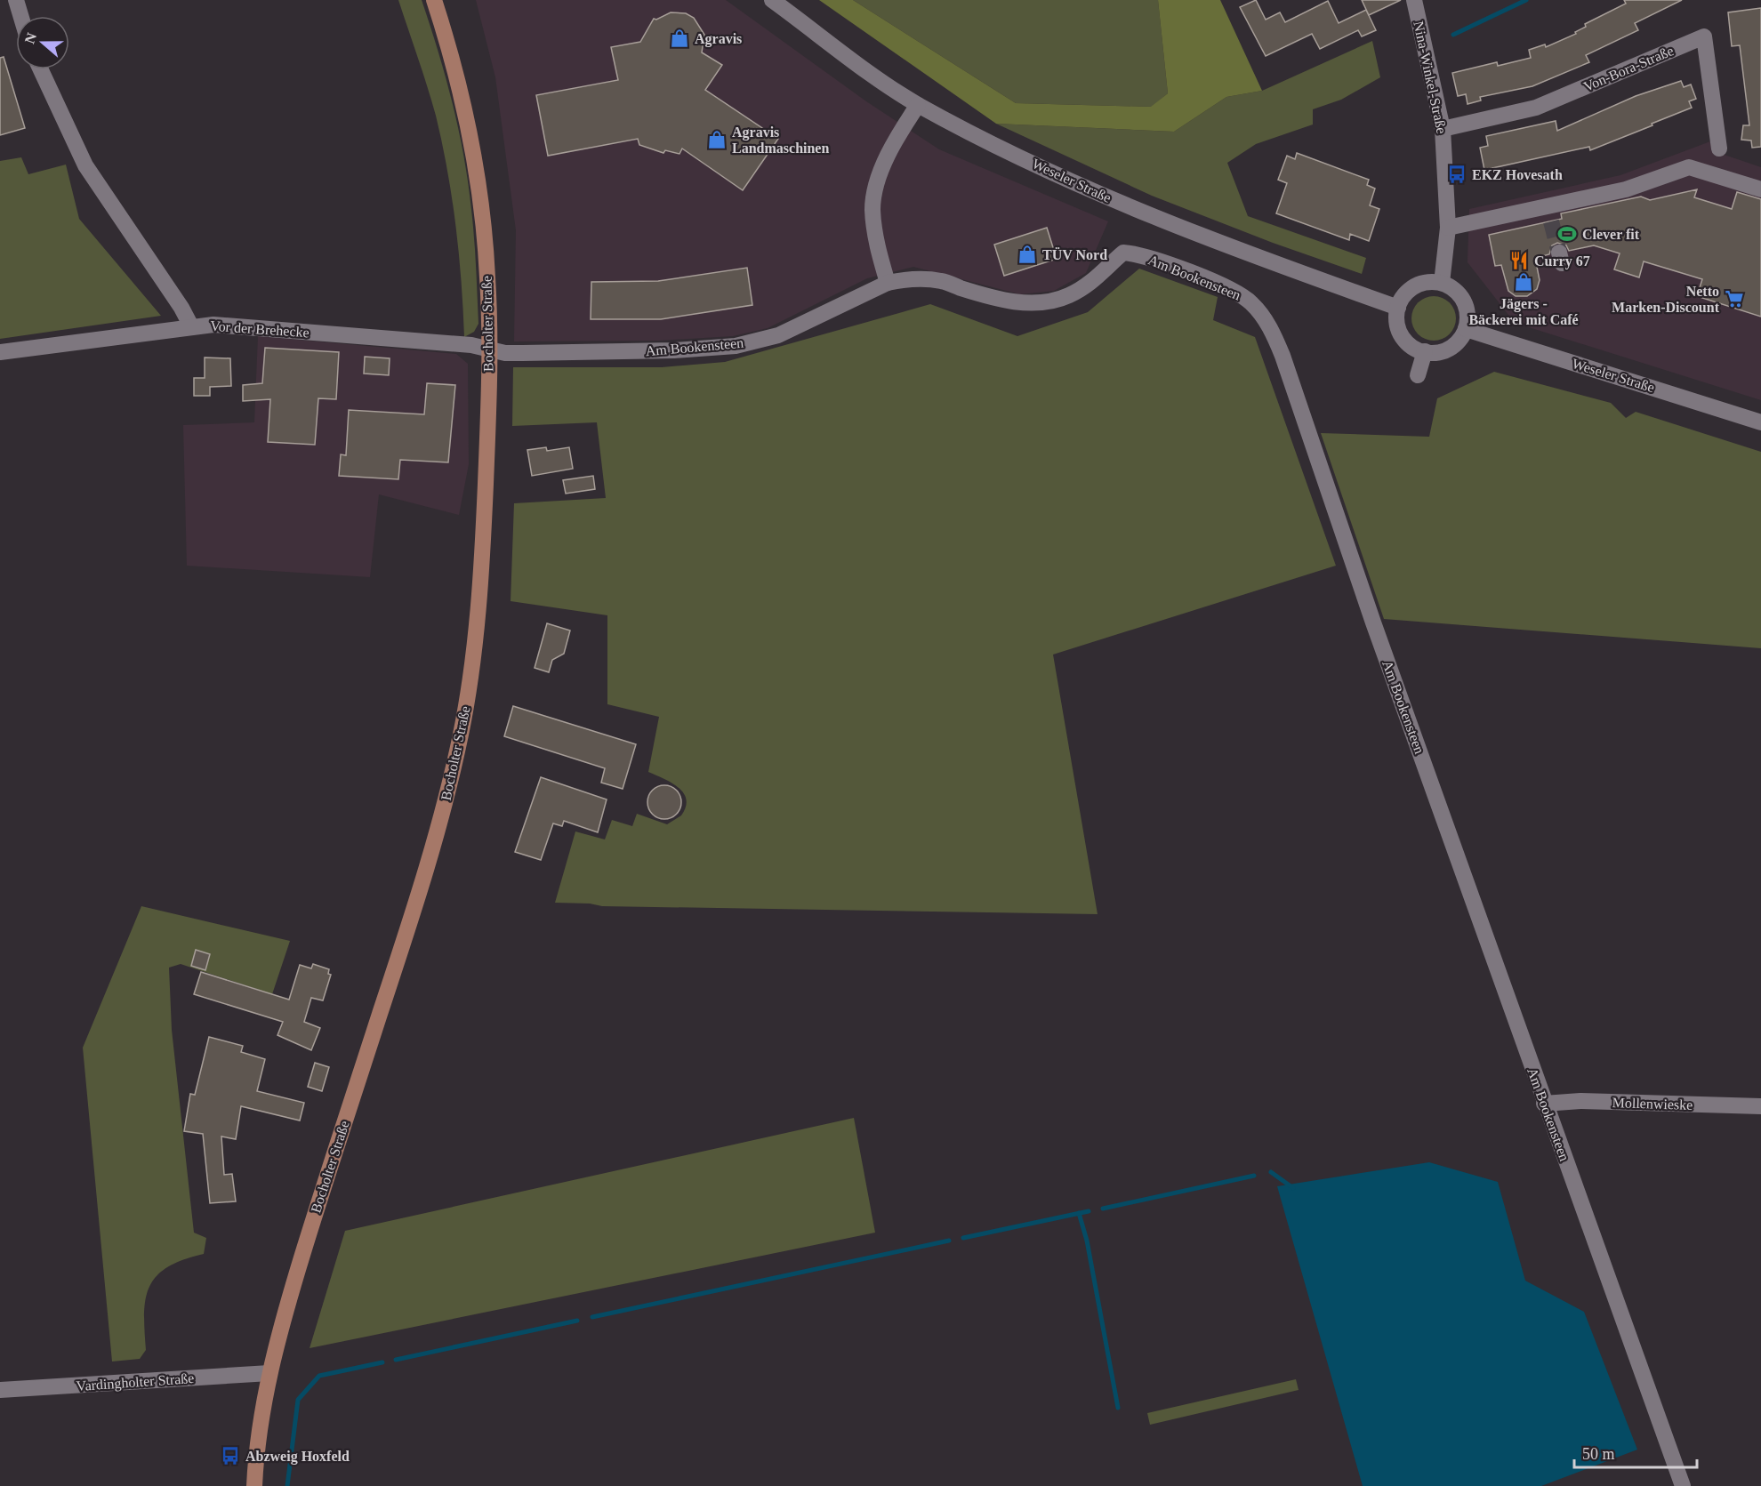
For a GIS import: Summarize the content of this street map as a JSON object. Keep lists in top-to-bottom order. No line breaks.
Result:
{"streets":{"main road":["Bocholter Straße"],"street":["Von-Bora-Straße","Nina-Winkel-Straße","Weseler Straße","Am Bookensteen","Vor der Brehecke","Mollenwieske","Vardingholter Straße"]},"crossings":[["Von-Bora-Straße","Nina-Winkel-Straße"],["Nina-Winkel-Straße","Weseler Straße"],["Am Bookensteen","Bocholter Straße"],["Am Bookensteen","Vor der Brehecke"],["Am Bookensteen","Mollenwieske"],["Bocholter Straße","Vor der Brehecke"],["Bocholter Straße","Vardingholter Straße"]],"places":{"shop":["Agravis","Agravis Landmaschinen","TÜV Nord","Jägers - Bäckerei mit Café"],"bus stop":["EKZ Hovesath","Abzweig Hoxfeld"],"sports":["Clever fit"],"restaurant":["Curry 67"],"supermarket":["Netto Marken-Discount"]},"scale_bar":"50 m","north":"left"}
